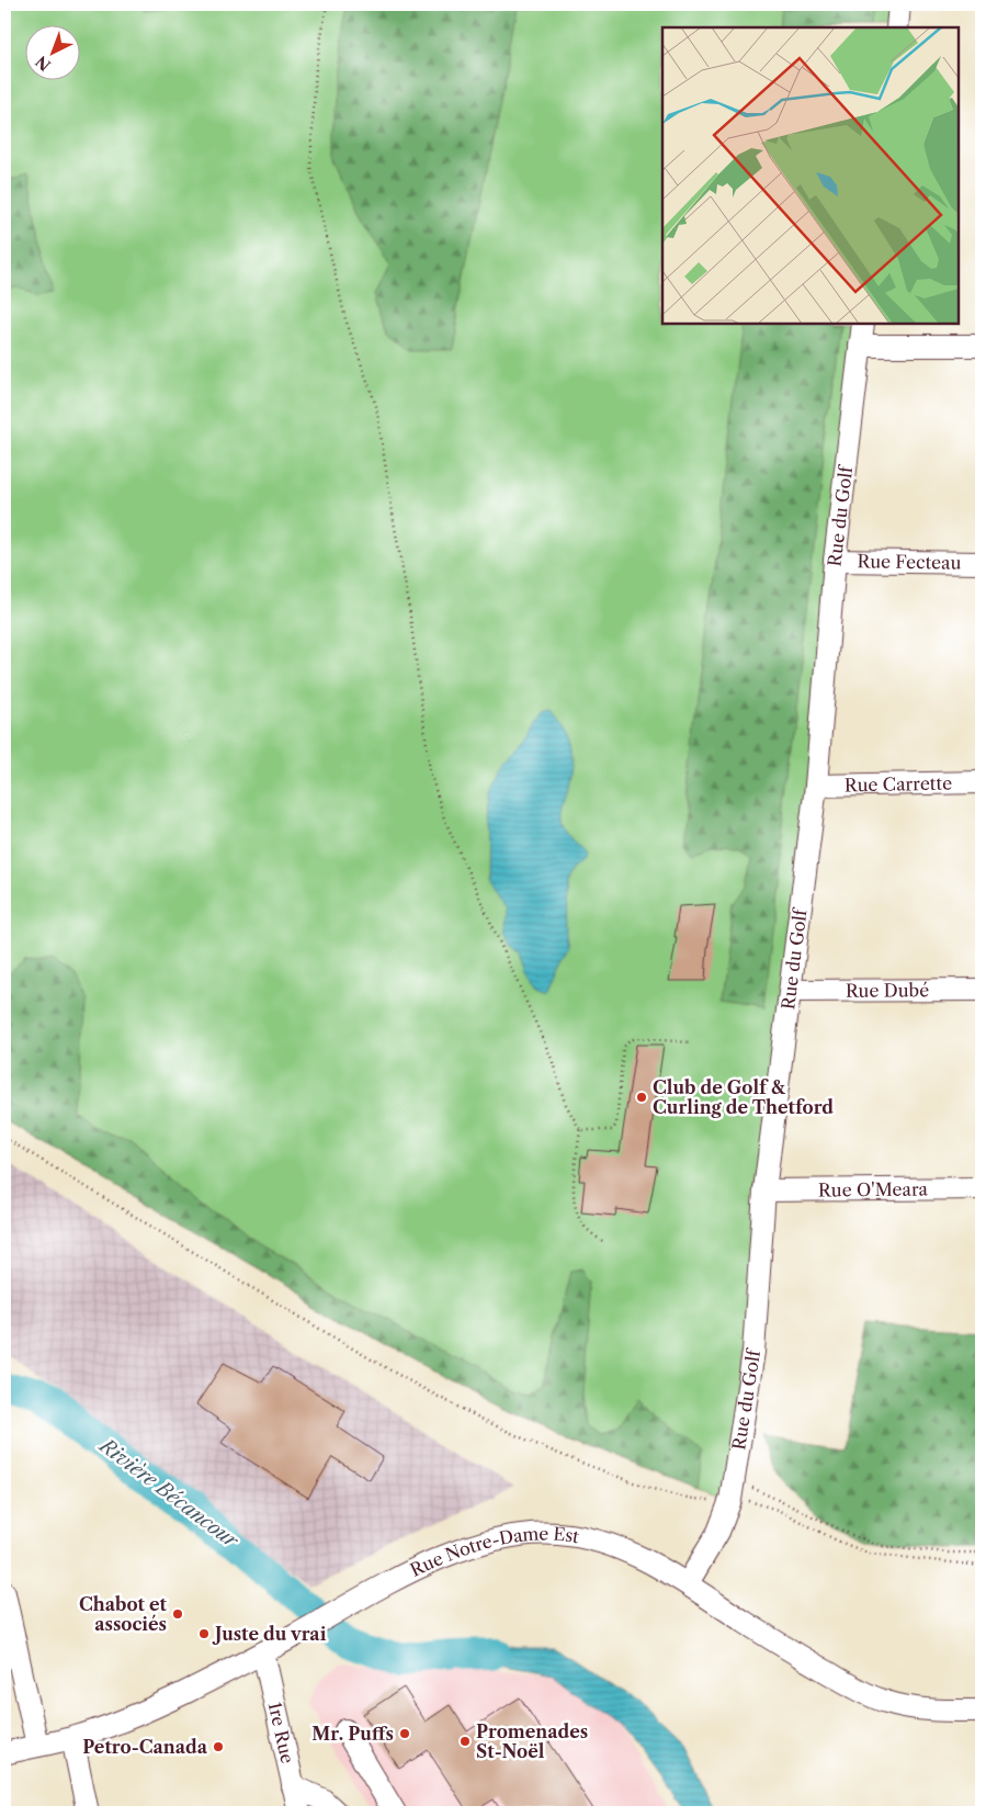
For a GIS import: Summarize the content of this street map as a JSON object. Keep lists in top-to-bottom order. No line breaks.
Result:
{"streets":{"street":["Rue du Golf","Rue Fecteau","Rue Carrette","Rue Dubé","Rue O'Meara","Rue Notre-Dame Est","1re Rue"]},"crossings":[["Rue du Golf","Rue Fecteau"],["Rue du Golf","Rue Carrette"],["Rue du Golf","Rue Dubé"],["Rue du Golf","Rue O'Meara"],["Rue du Golf","Rue Notre-Dame Est"],["Rue Notre-Dame Est","1re Rue"]],"water":["Rivière Bécancour"],"places":["Club de Golf & Curling de Thetford","Chabot et associés","Juste du vrai","Mr. Puffs","Promenades St-Noël","Petro-Canada"],"north":"bottom left"}
